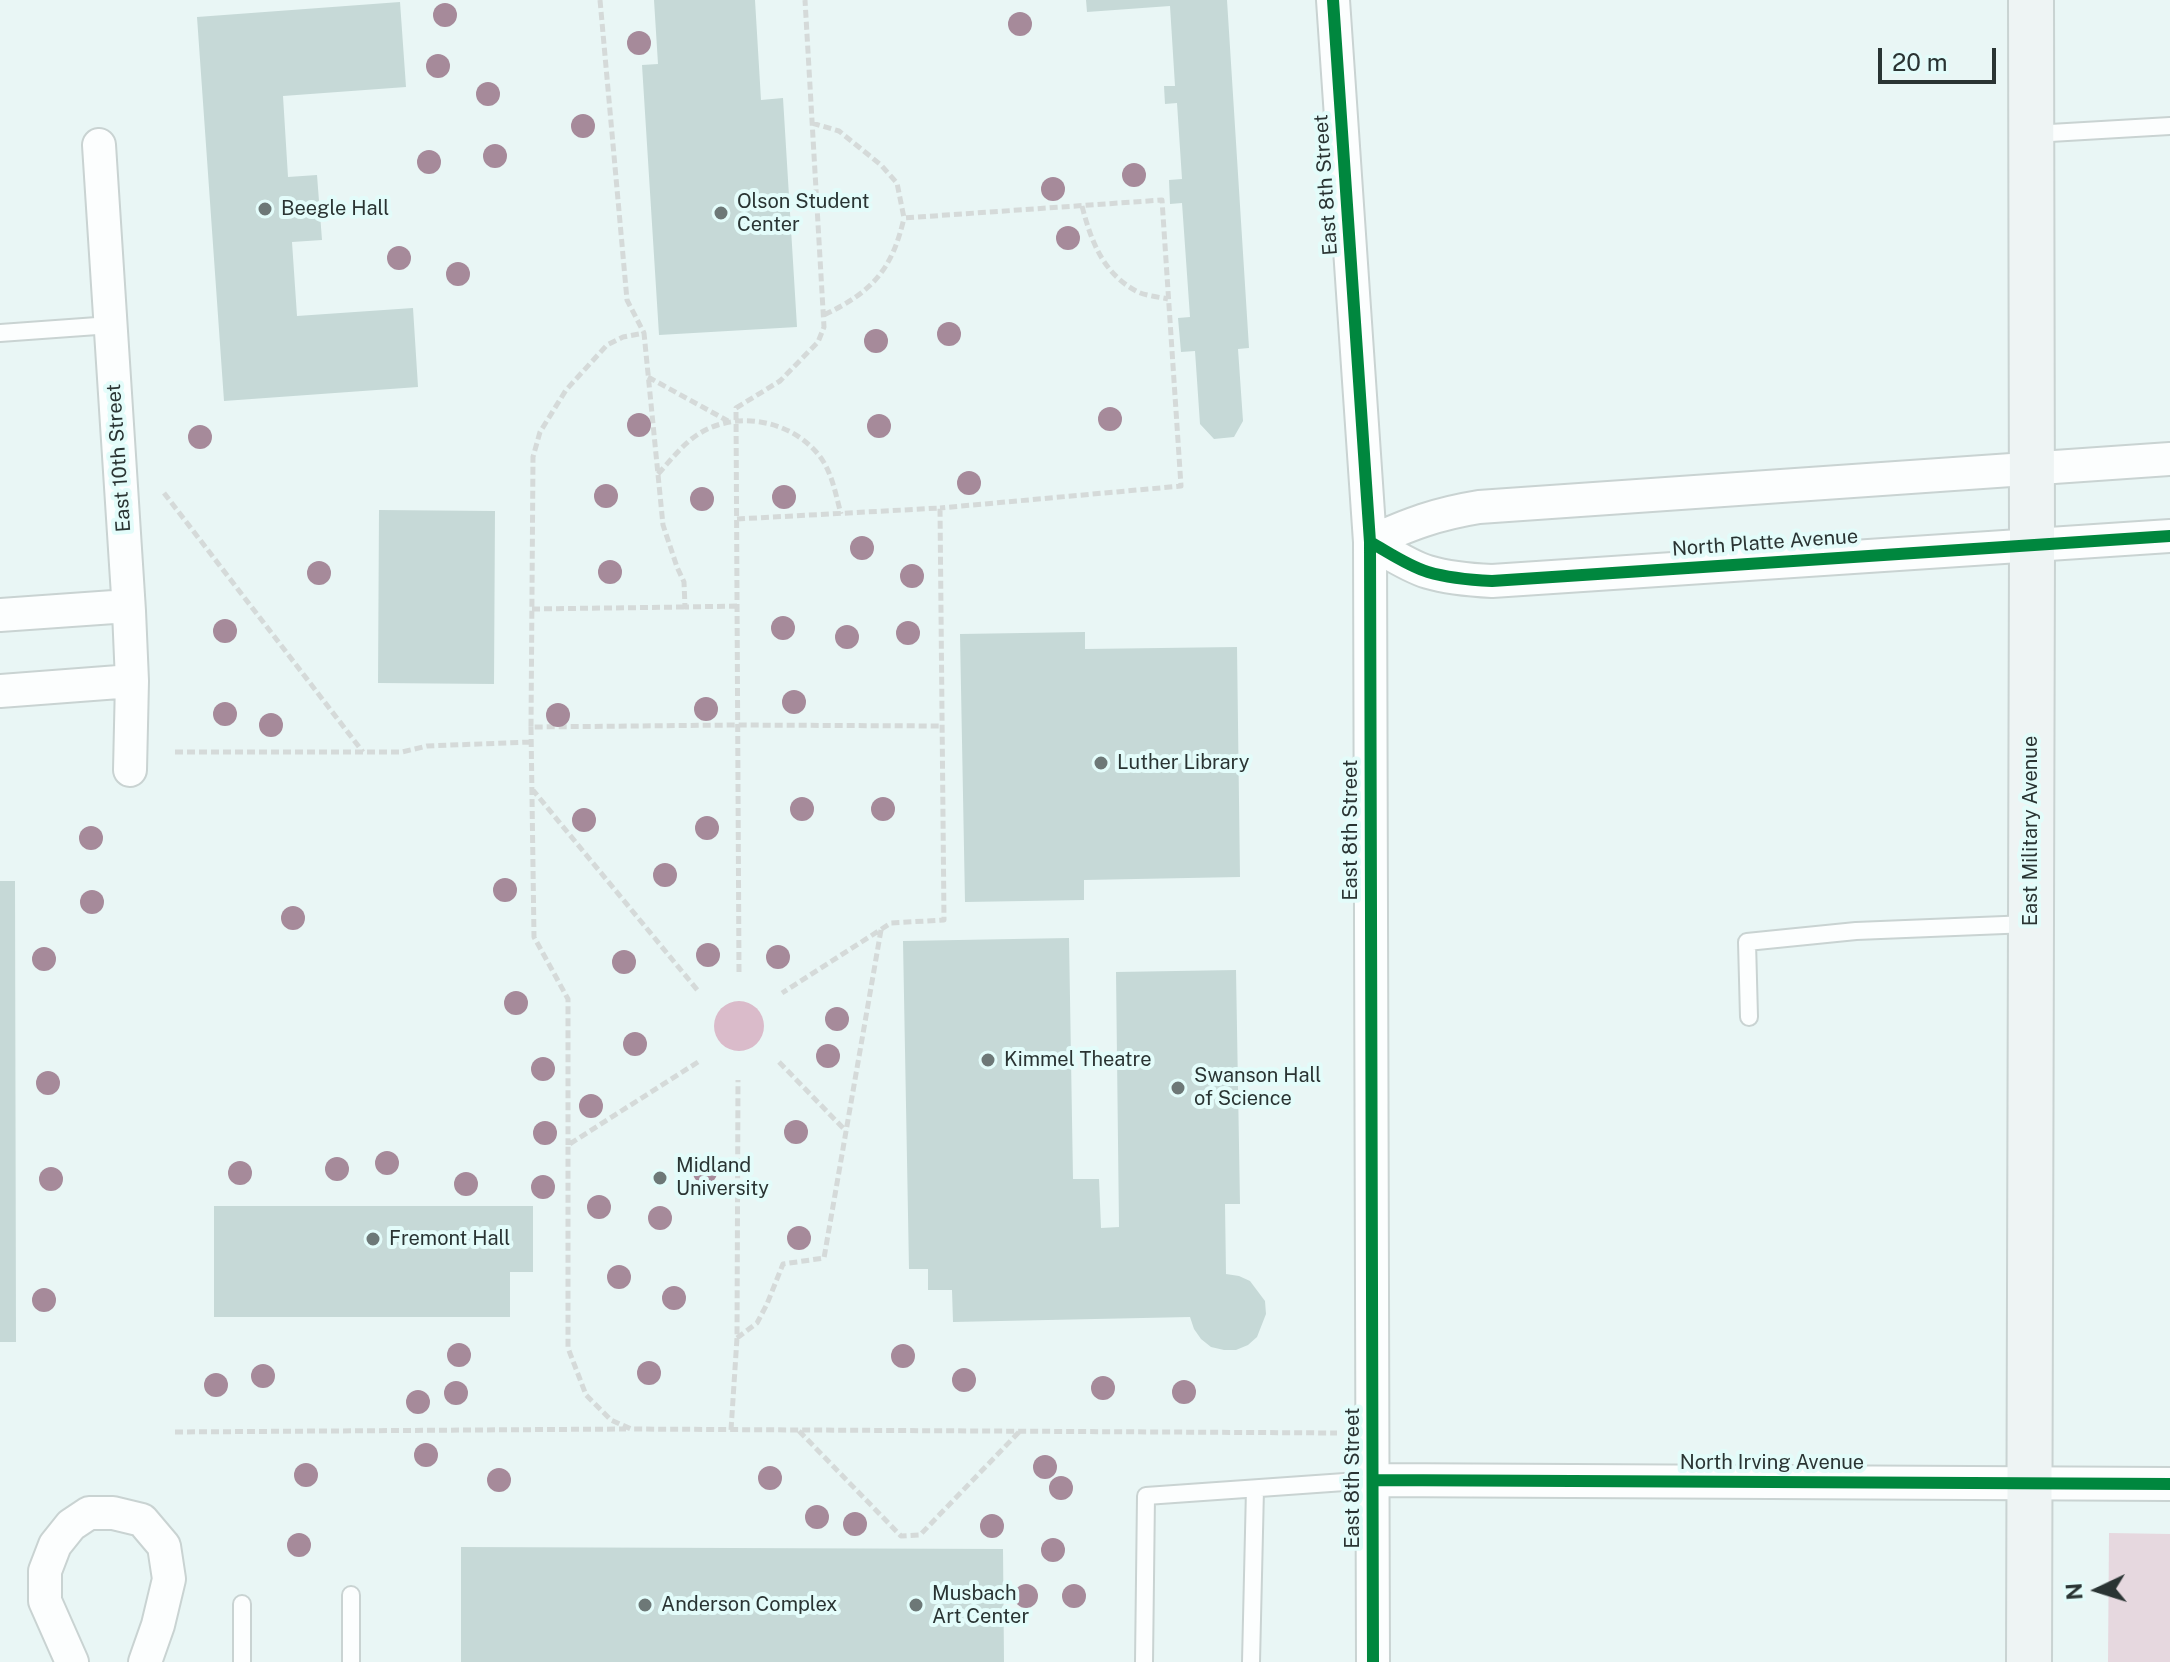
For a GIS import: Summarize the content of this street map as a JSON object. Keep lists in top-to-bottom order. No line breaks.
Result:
{"streets":{"main road":["East Military Avenue"],"street":["East 8th Street","East 10th Street","North Platte Avenue","North Irving Avenue"]},"crossings":[["East 8th Street","North Platte Avenue"],["East 8th Street","North Irving Avenue"],["North Platte Avenue","East Military Avenue"],["East Military Avenue","North Irving Avenue"]],"places":["Beegle Hall","Olson Student Center","Luther Library","Kimmel Theatre","Swanson Hall of Science","Midland University","Fremont Hall","Anderson Complex","Musbach Art Center"],"scale_bar":"20 m","north":"left"}
